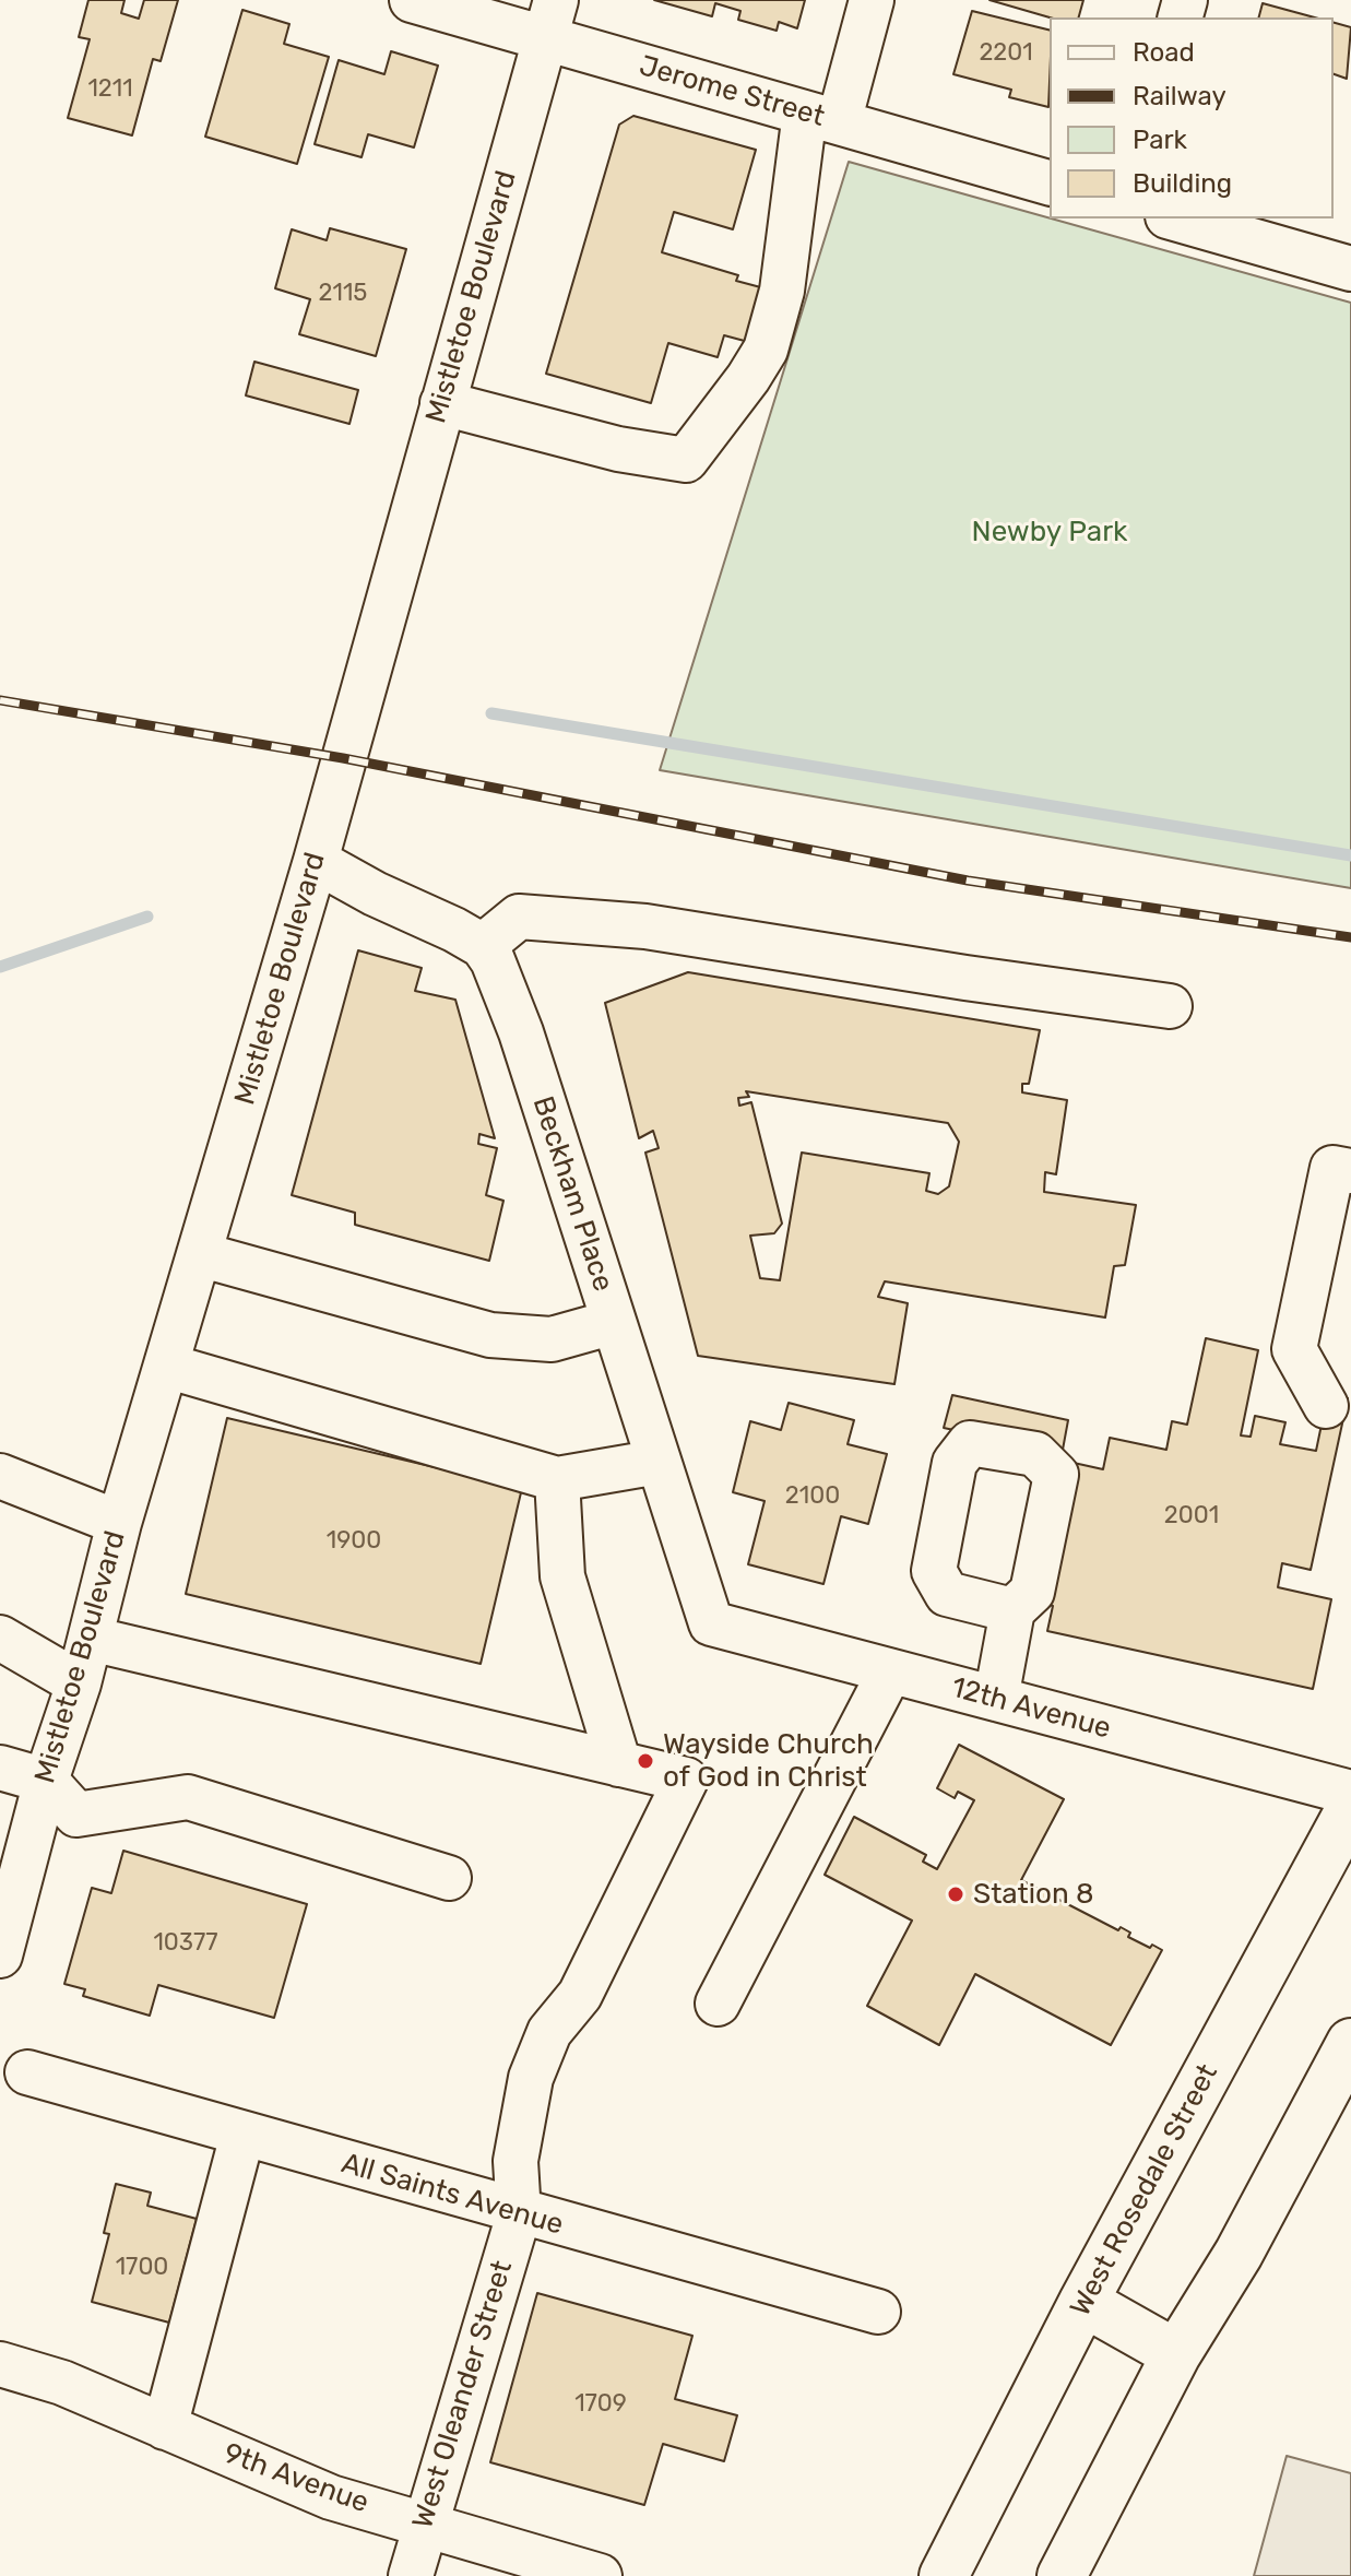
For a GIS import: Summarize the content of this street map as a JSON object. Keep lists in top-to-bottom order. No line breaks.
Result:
{"streets":{"main road":["West Rosedale Street"],"street":["Jerome Street","Mistletoe Boulevard","Beckham Place","12th Avenue","All Saints Avenue","West Oleander Street","9th Avenue"]},"crossings":[["Jerome Street","Mistletoe Boulevard"],["Beckham Place","12th Avenue"],["All Saints Avenue","West Oleander Street"],["West Oleander Street","9th Avenue"]],"parks":["Newby Park"],"places":["Wayside Church of God in Christ","Station 8"],"house_numbers":["2201","1211","2115","2100","2001","1900","10377","1700","1709"],"legend":["Road","Railway","Park","Building"]}
